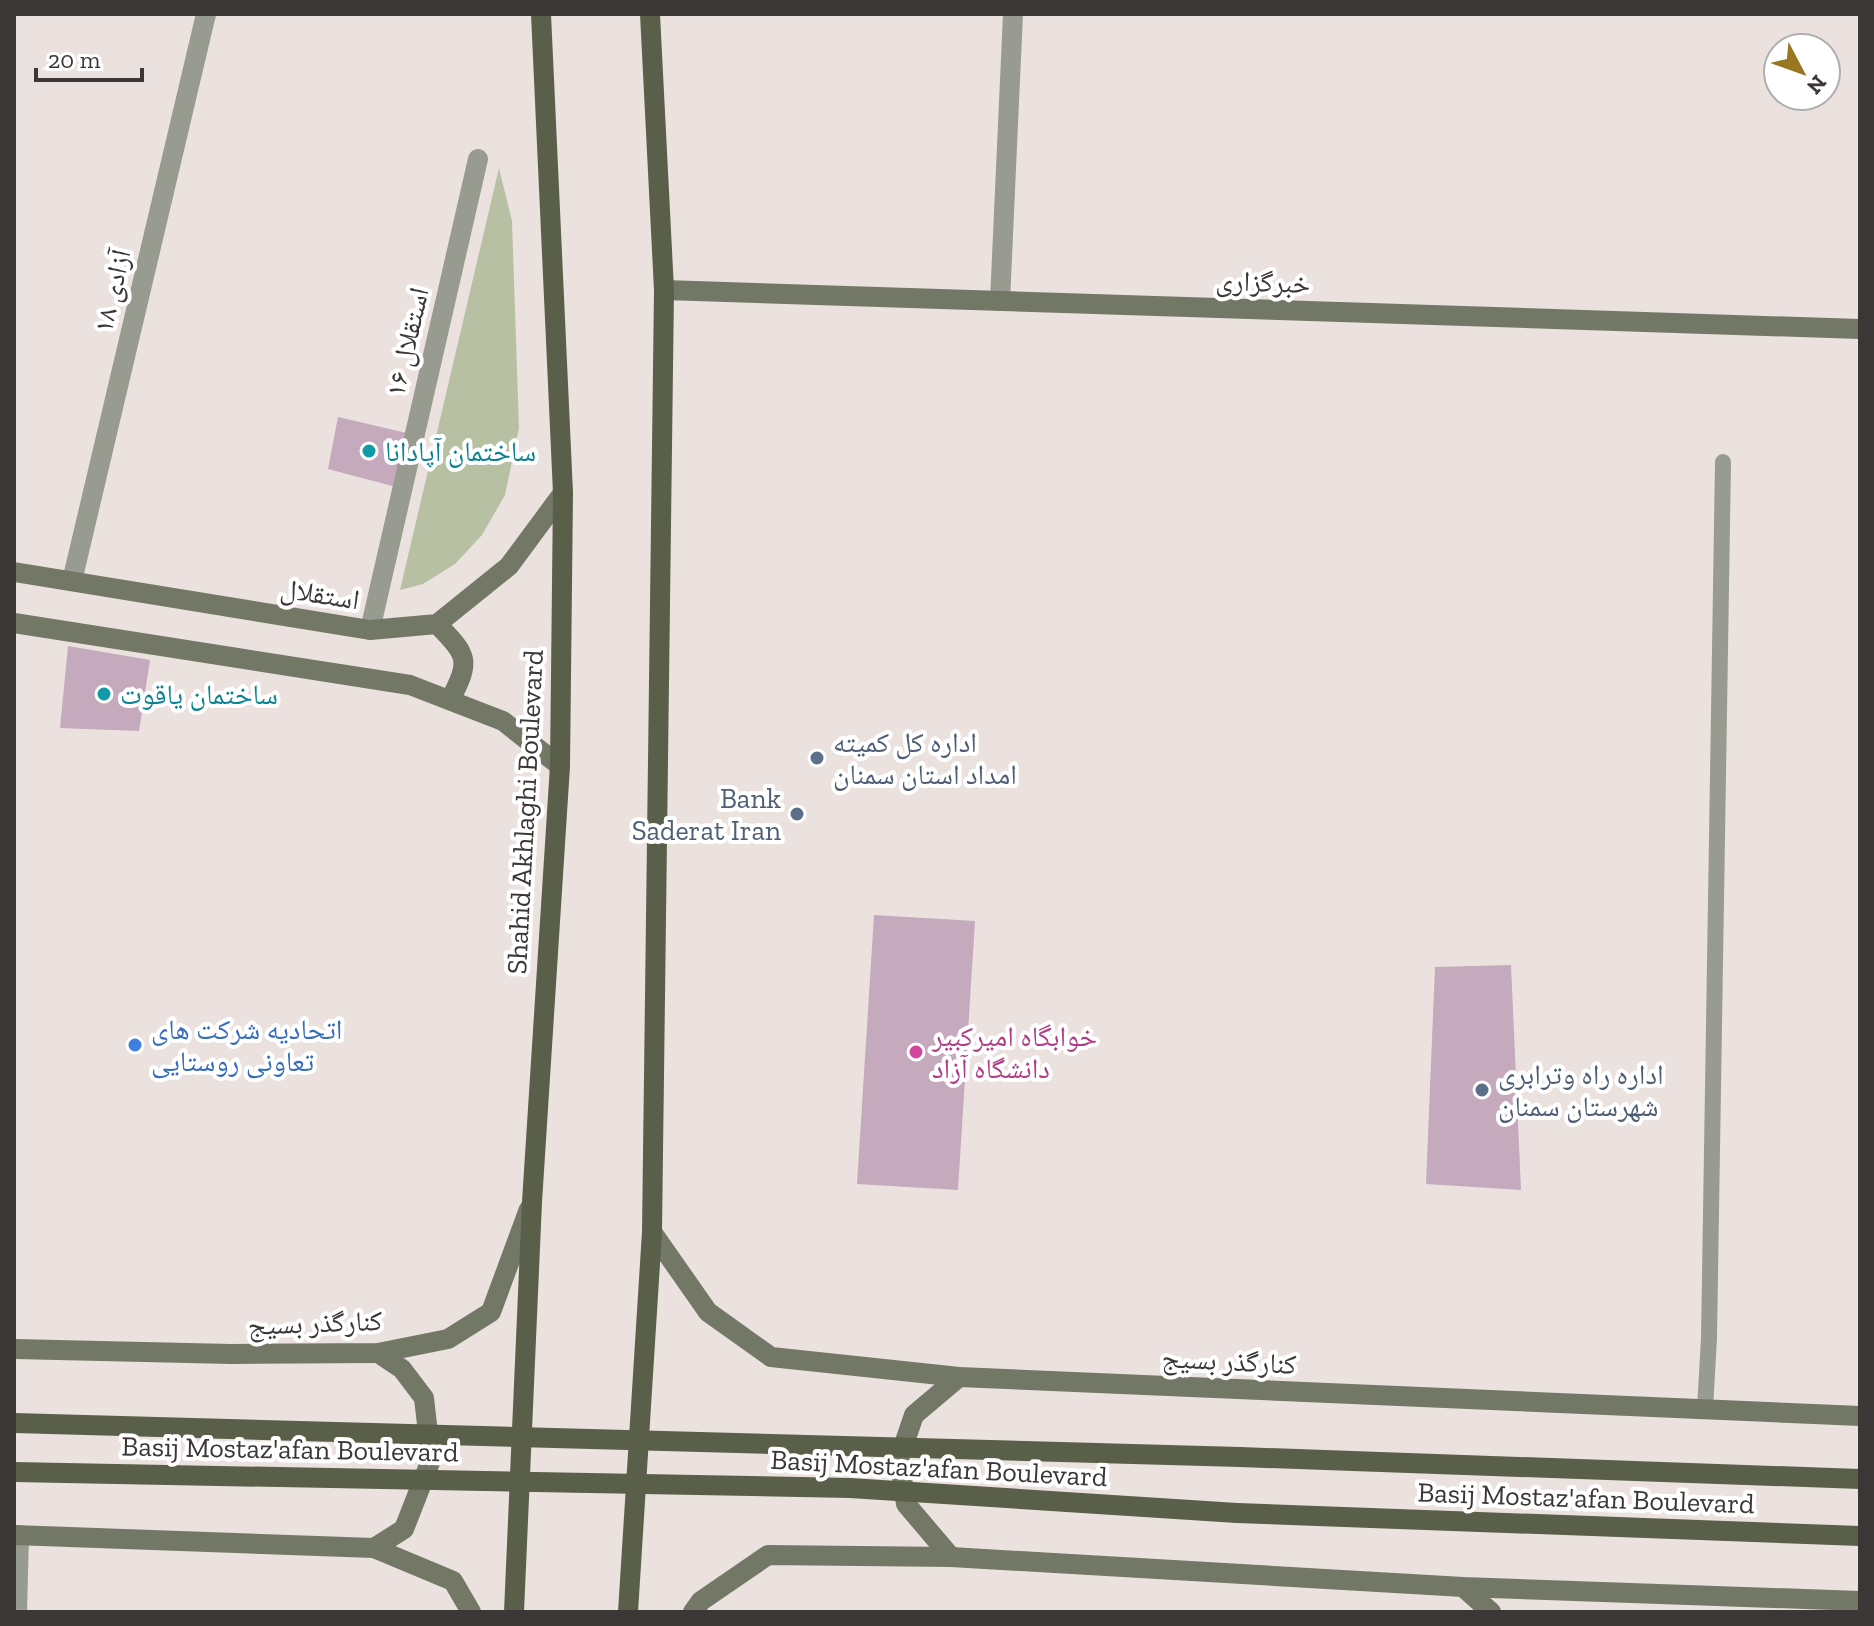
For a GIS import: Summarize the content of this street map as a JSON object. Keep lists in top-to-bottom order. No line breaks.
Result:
{"streets":{"main road":["خبرگزاری","استقلال","Shahid Akhlaghi Boulevard","کنارگذر بسیج","Basij Mostaz'afan Boulevard"],"street":["آزادی ۱۸","استقلال ۱۶"]},"crossings":[["آزادی ۱۸","استقلال"],["استقلال ۱۶","استقلال"],["Shahid Akhlaghi Boulevard","کنارگذر بسیج"]],"places":["ساختمان آپادانا","ساختمان یاقوت","اداره کل کمیته امداد استان سمنان","Bank Saderat Iran","اتحادیه شرکت های تعاونی روستایی","خوابگاه امیرکبیر دانشگاه آزاد","اداره راه وترابری شهرستان سمنان"],"scale_bar":"20 m","north":"bottom right"}
